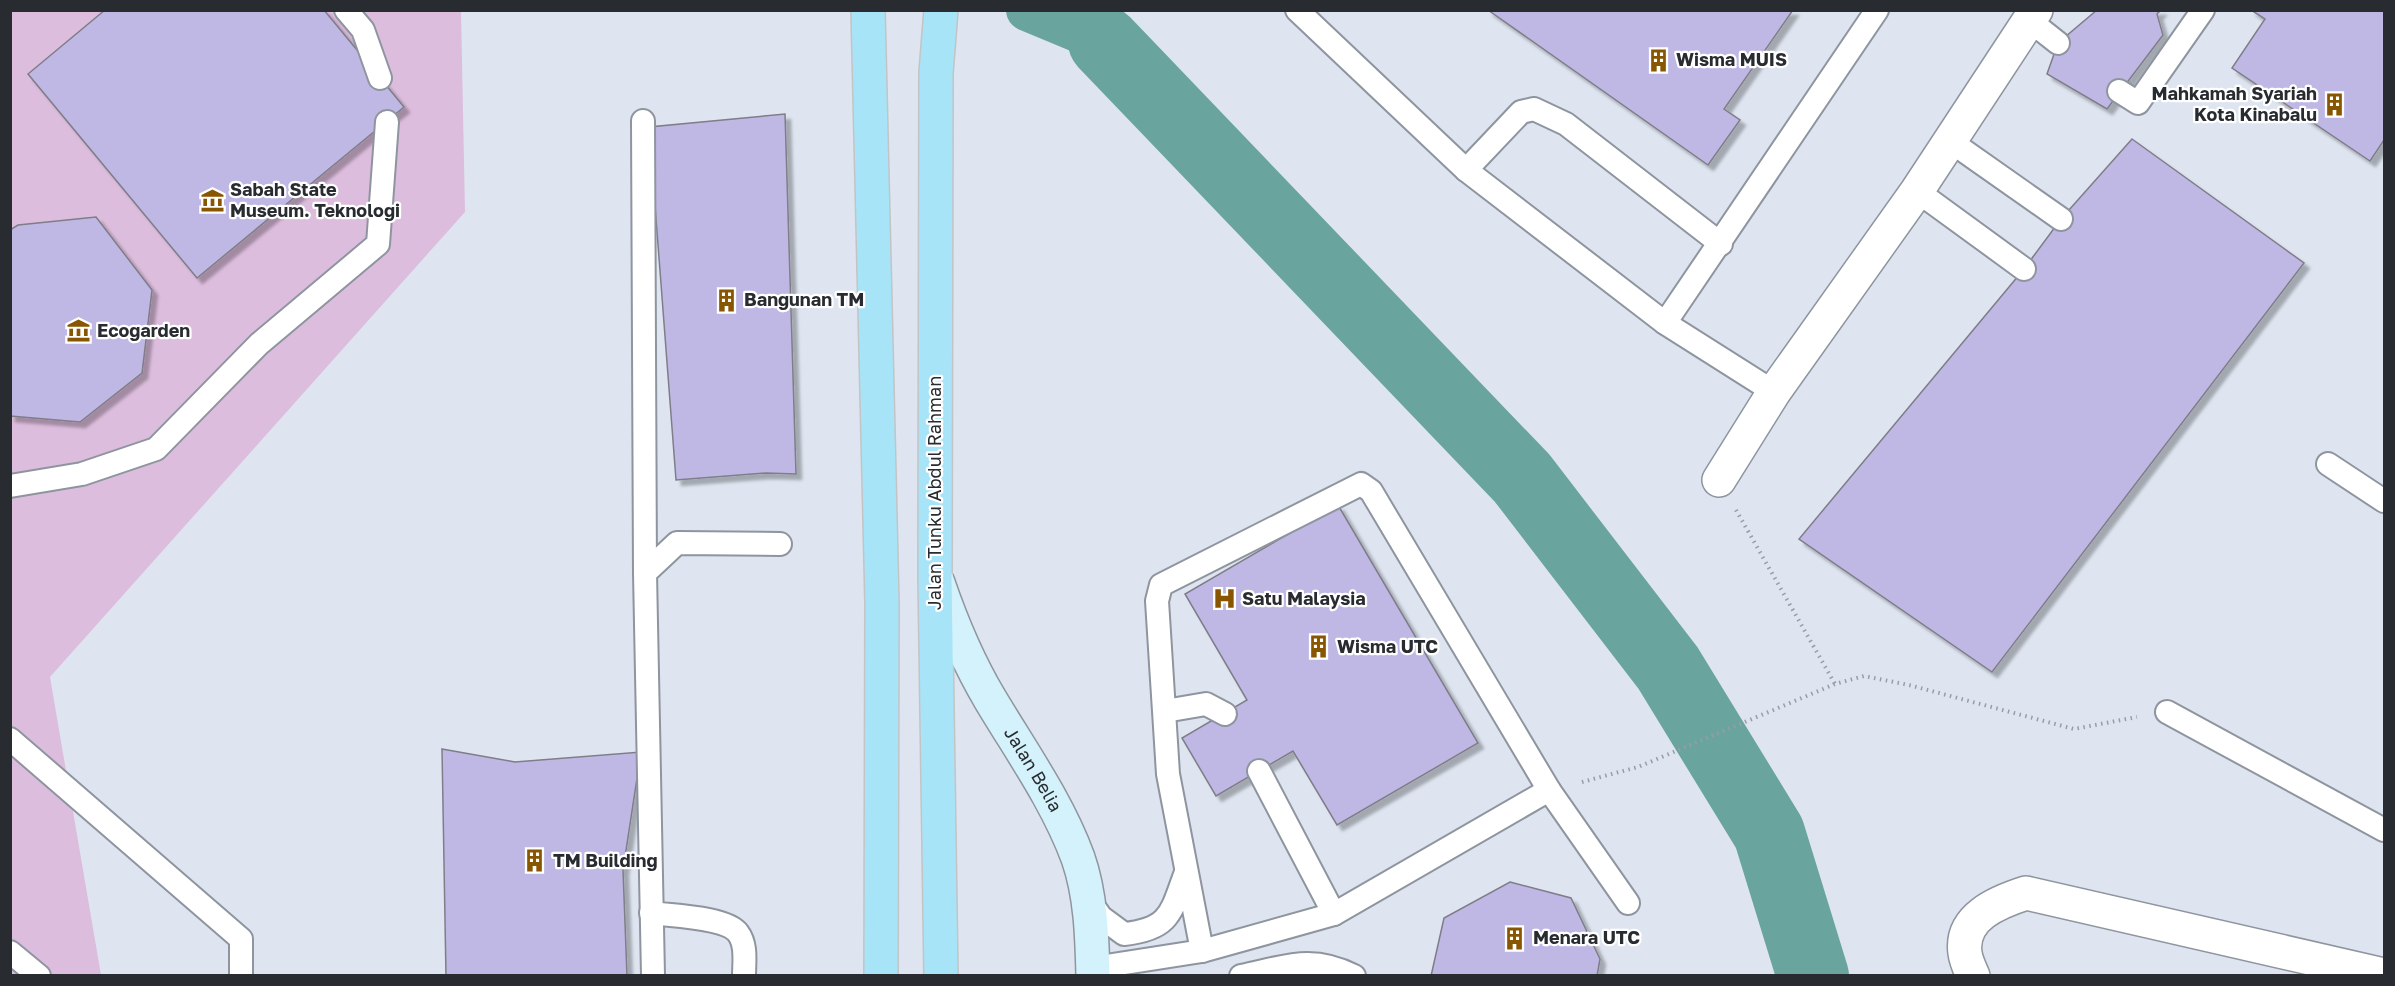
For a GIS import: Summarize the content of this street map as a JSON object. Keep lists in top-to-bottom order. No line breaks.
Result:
{"streets":{"main road":["Jalan Tunku Abdul Rahman"],"street":["Jalan Belia"]},"crossings":[["Jalan Tunku Abdul Rahman","Jalan Belia"]],"places":{"building":["Wisma MUIS","Mahkamah Syariah Kota Kinabalu","Bangunan TM","Wisma UTC","TM Building","Menara UTC"],"museum":["Sabah State Museum. Teknologi","Ecogarden"],"hospital":["Satu Malaysia"]}}
